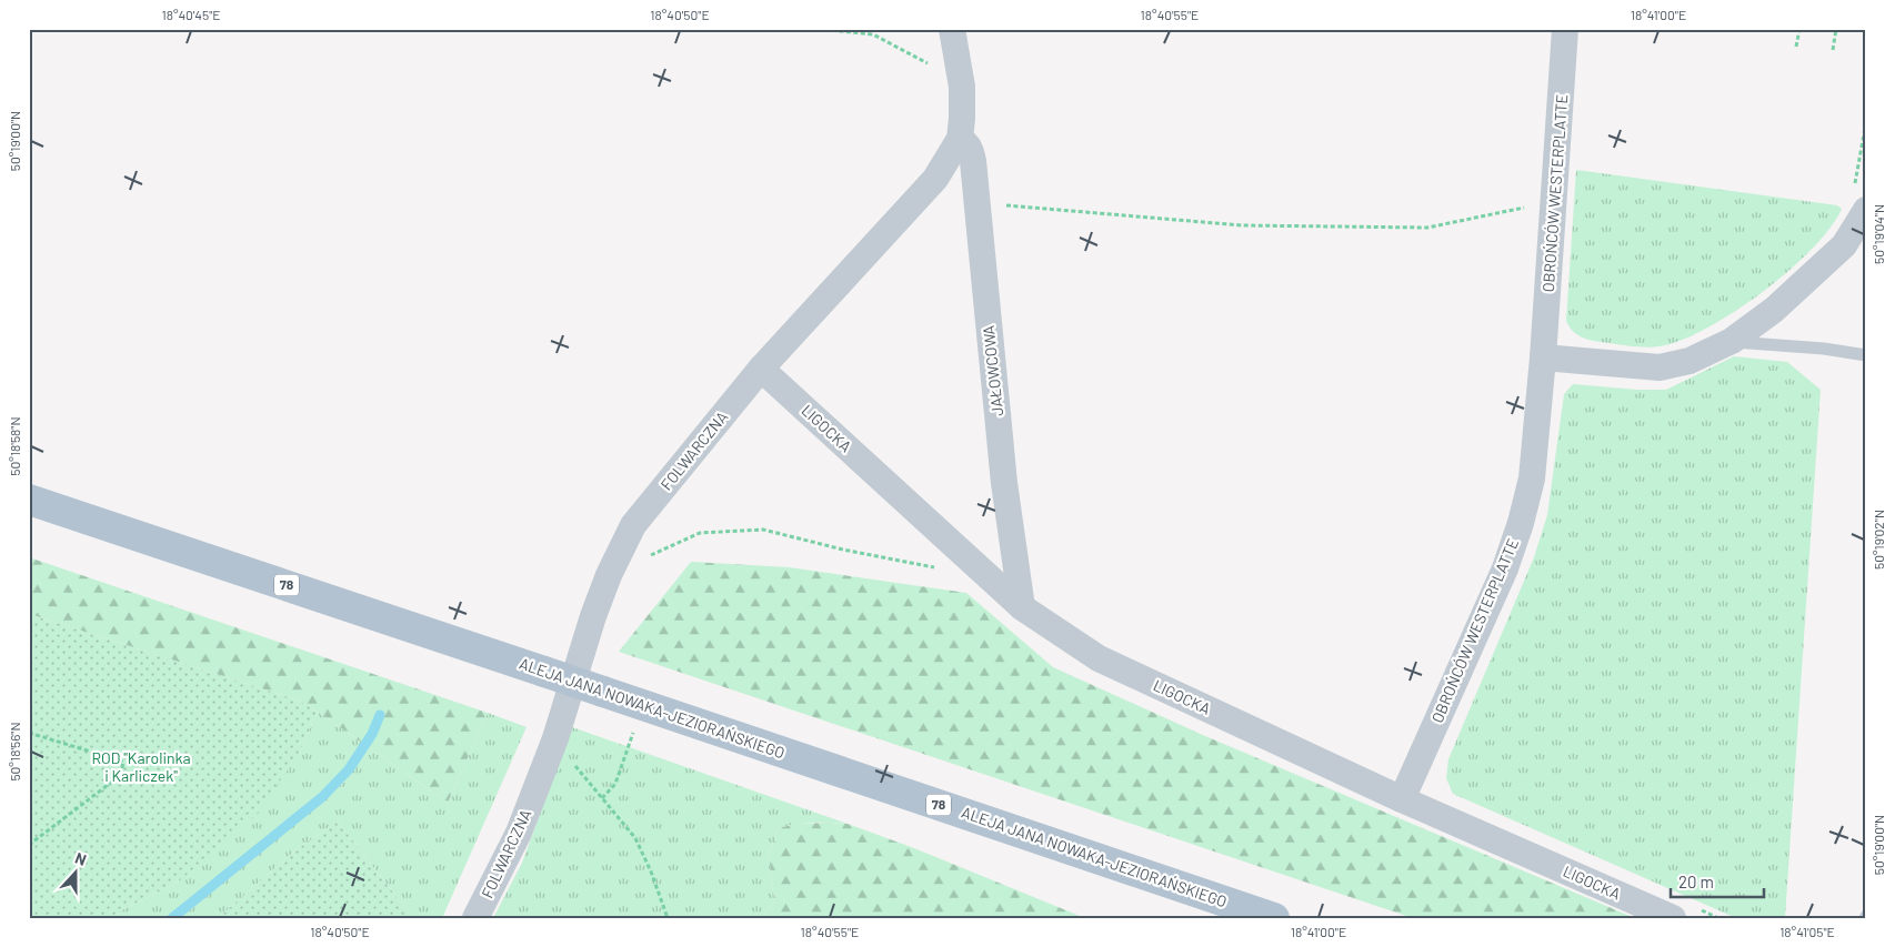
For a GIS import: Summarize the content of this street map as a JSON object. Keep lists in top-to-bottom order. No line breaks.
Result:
{"streets":{"main road":["78","ALEJA JANA NOWAKA-JEZIORAŃSKIEGO"],"street":["OBROŃCÓW WESTERPLATTE","JAŁOWCOWA","LIGOCKA","FOLWARCZNA"]},"crossings":[["OBROŃCÓW WESTERPLATTE","LIGOCKA"],["JAŁOWCOWA","LIGOCKA"],["JAŁOWCOWA","FOLWARCZNA"],["LIGOCKA","FOLWARCZNA"]],"parks":["ROD \"Karolinka i Karliczek\""],"scale_bar":"20 m","north":"top","coordinates":["18°40'45\"E","18°40'50\"E","18°40'55\"E","18°41'00\"E","50°19'00\"N","50°19'04\"N","50°18'58\"N","50°19'02\"N","50°18'56\"N","18°41'05\"E"]}
